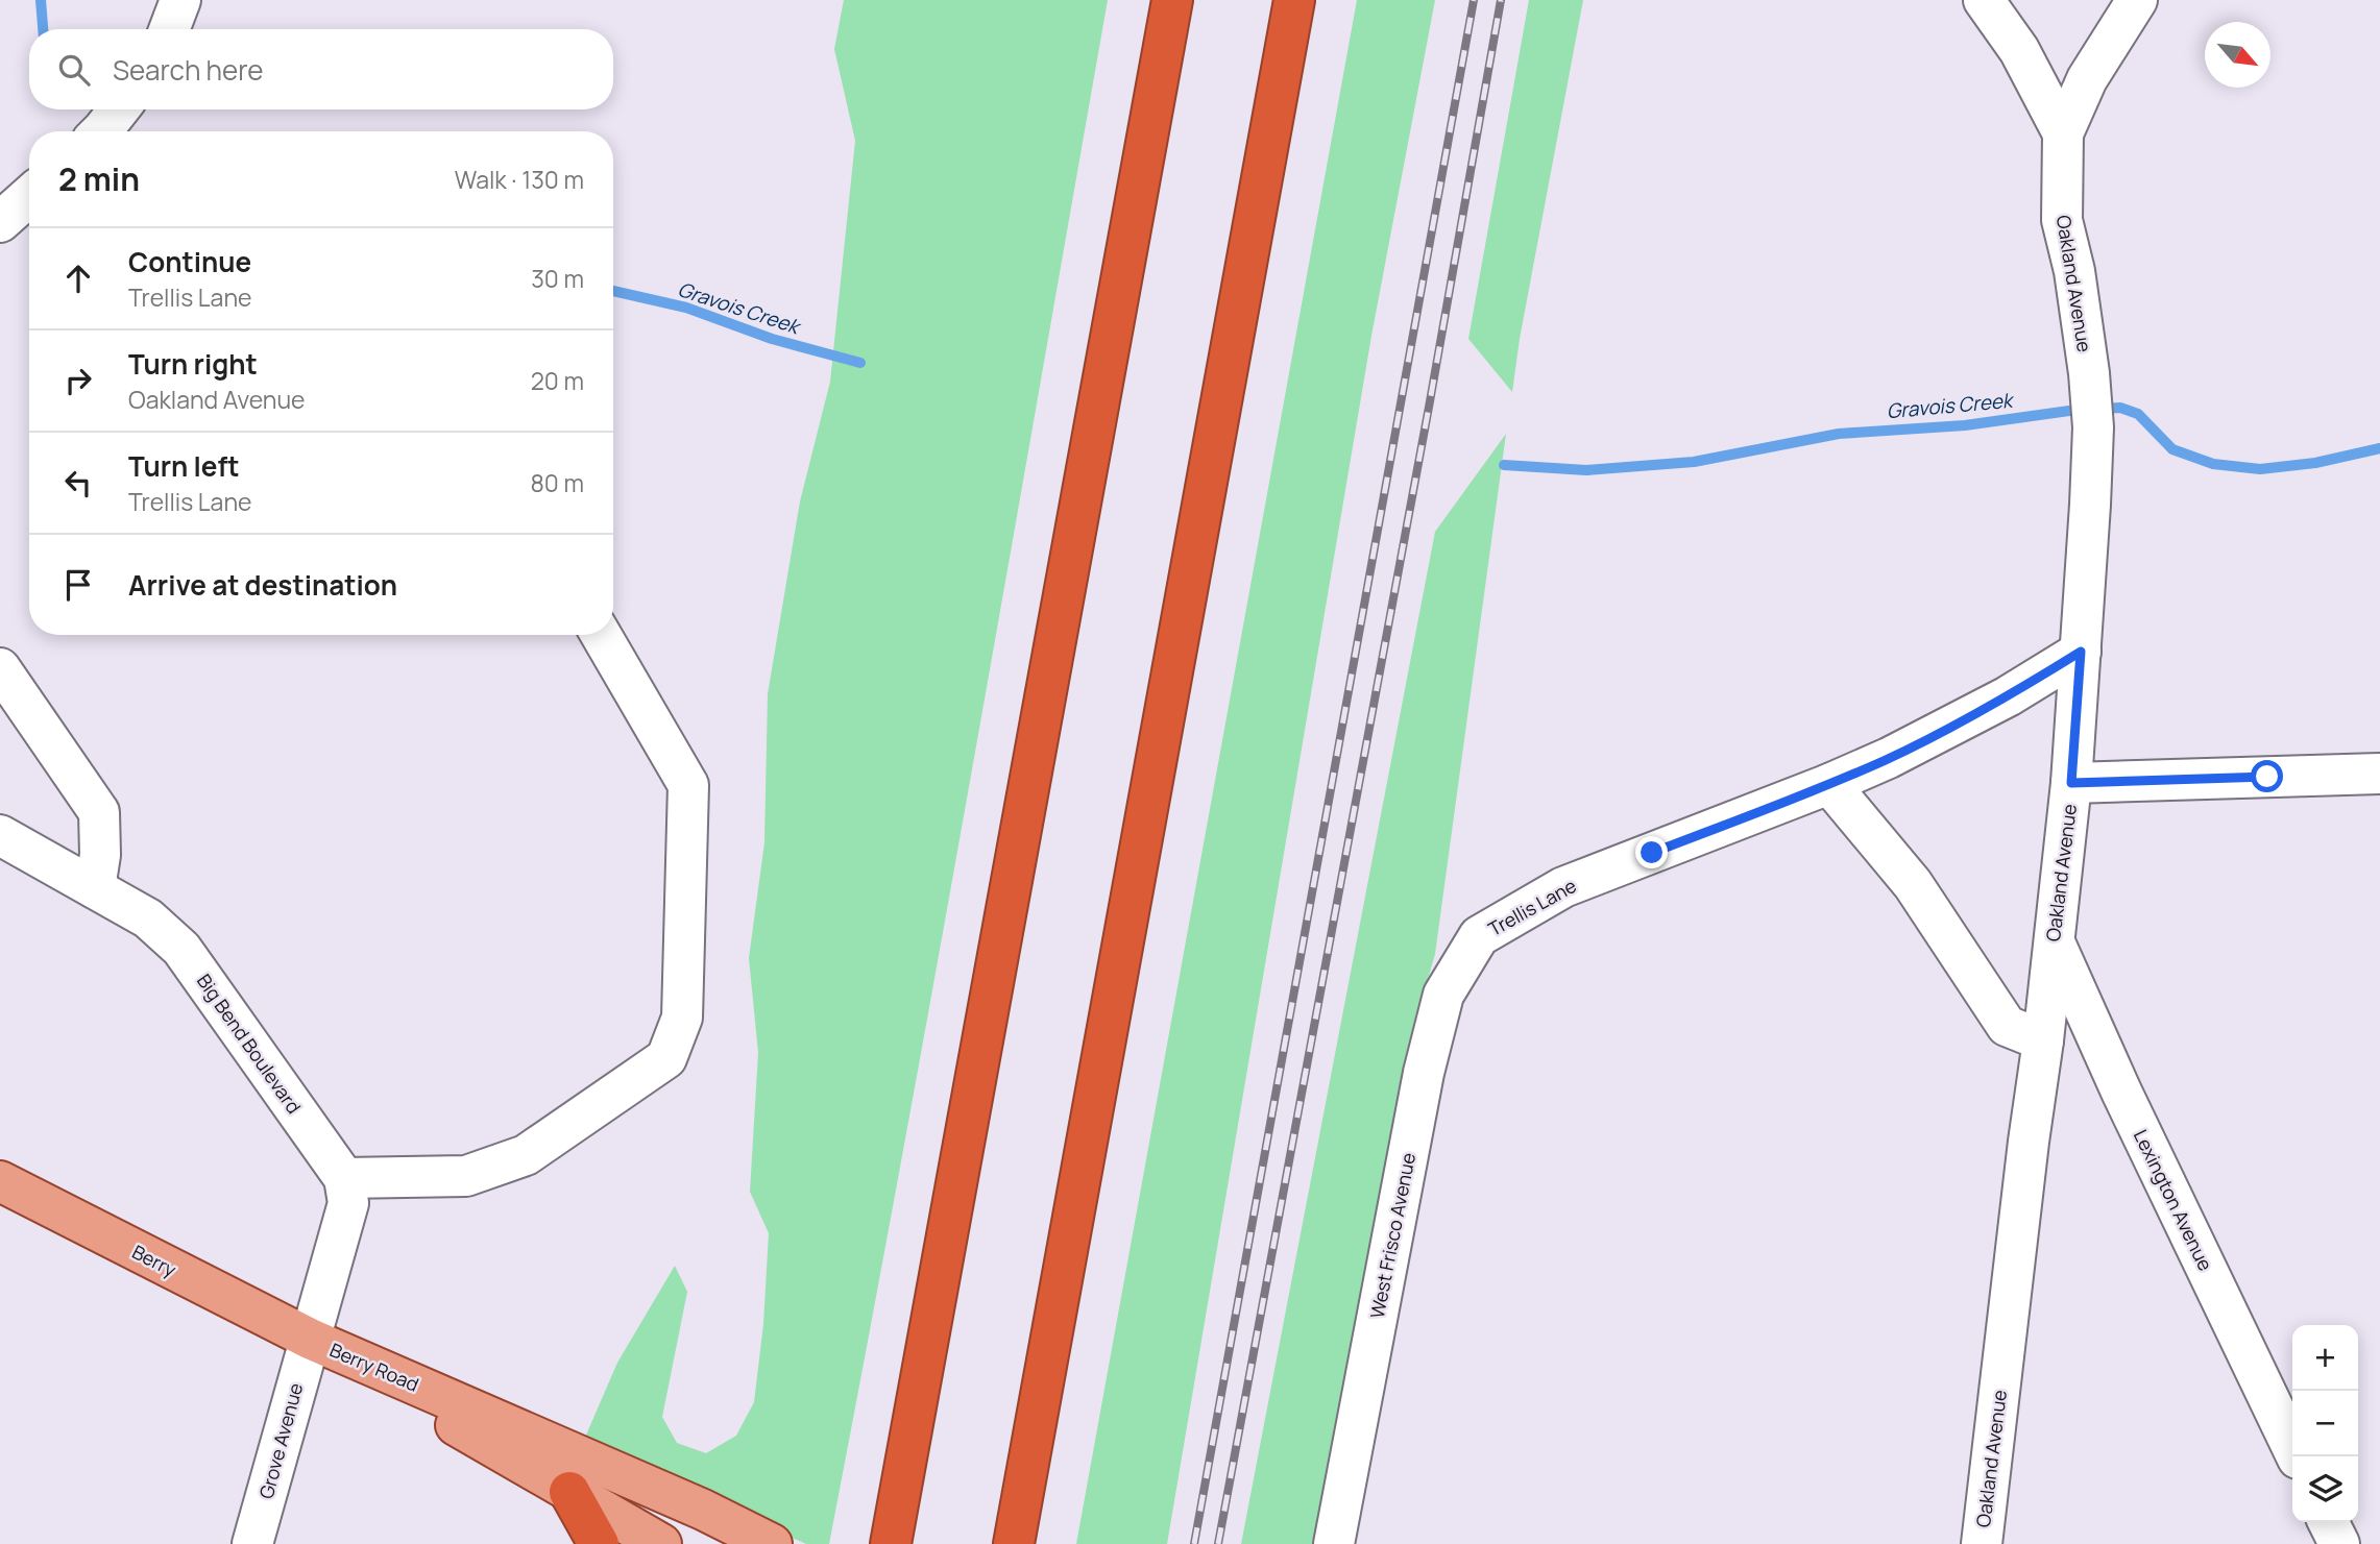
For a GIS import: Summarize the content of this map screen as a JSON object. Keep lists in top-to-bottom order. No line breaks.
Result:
{"streets":{"main road":["Berry","Berry Road"],"street":["Oakland Avenue","Trellis Lane","Big Bend Boulevard","Lexington Avenue","West Frisco Avenue","Grove Avenue"]},"crossings":[["Oakland Avenue","Trellis Lane"],["Oakland Avenue","Lexington Avenue"],["Trellis Lane","West Frisco Avenue"],["Berry","Berry Road"],["Berry","Grove Avenue"],["Berry Road","Grove Avenue"]],"water":["Gravois Creek"],"north":"bottom right","page":{"search":"Search here","heading":["2 min","Walk · 130 m"],"list":[["Continue","Trellis Lane","30 m"],["Turn right","Oakland Avenue","20 m"],["Turn left","Trellis Lane","80 m"],"Arrive at destination"],"map_buttons":["+","−"]}}
